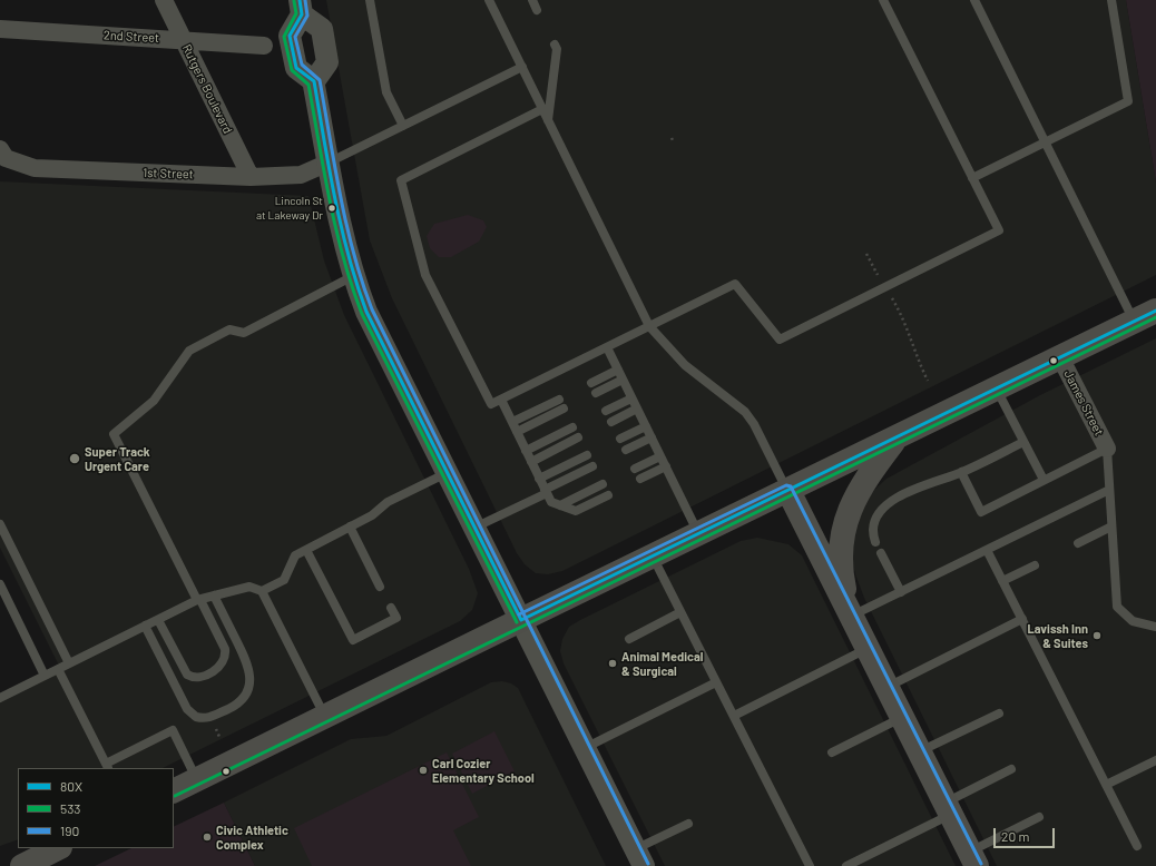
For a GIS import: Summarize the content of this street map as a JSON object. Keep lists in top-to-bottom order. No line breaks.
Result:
{"streets":{"street":["2nd Street","Rutgers Boulevard","1st Street","James Street"]},"crossings":[["2nd Street","Rutgers Boulevard"],["Rutgers Boulevard","1st Street"]],"places":["Lincoln St at Lakeway Dr","Super Track Urgent Care","Lavissh Inn & Suites","Animal Medical & Surgical","Carl Cozier Elementary School","Civic Athletic Complex"],"lines":["transit line 80X","transit line 190","transit line 533"],"legend":["80X","533","190"],"scale_bar":"20 m"}
